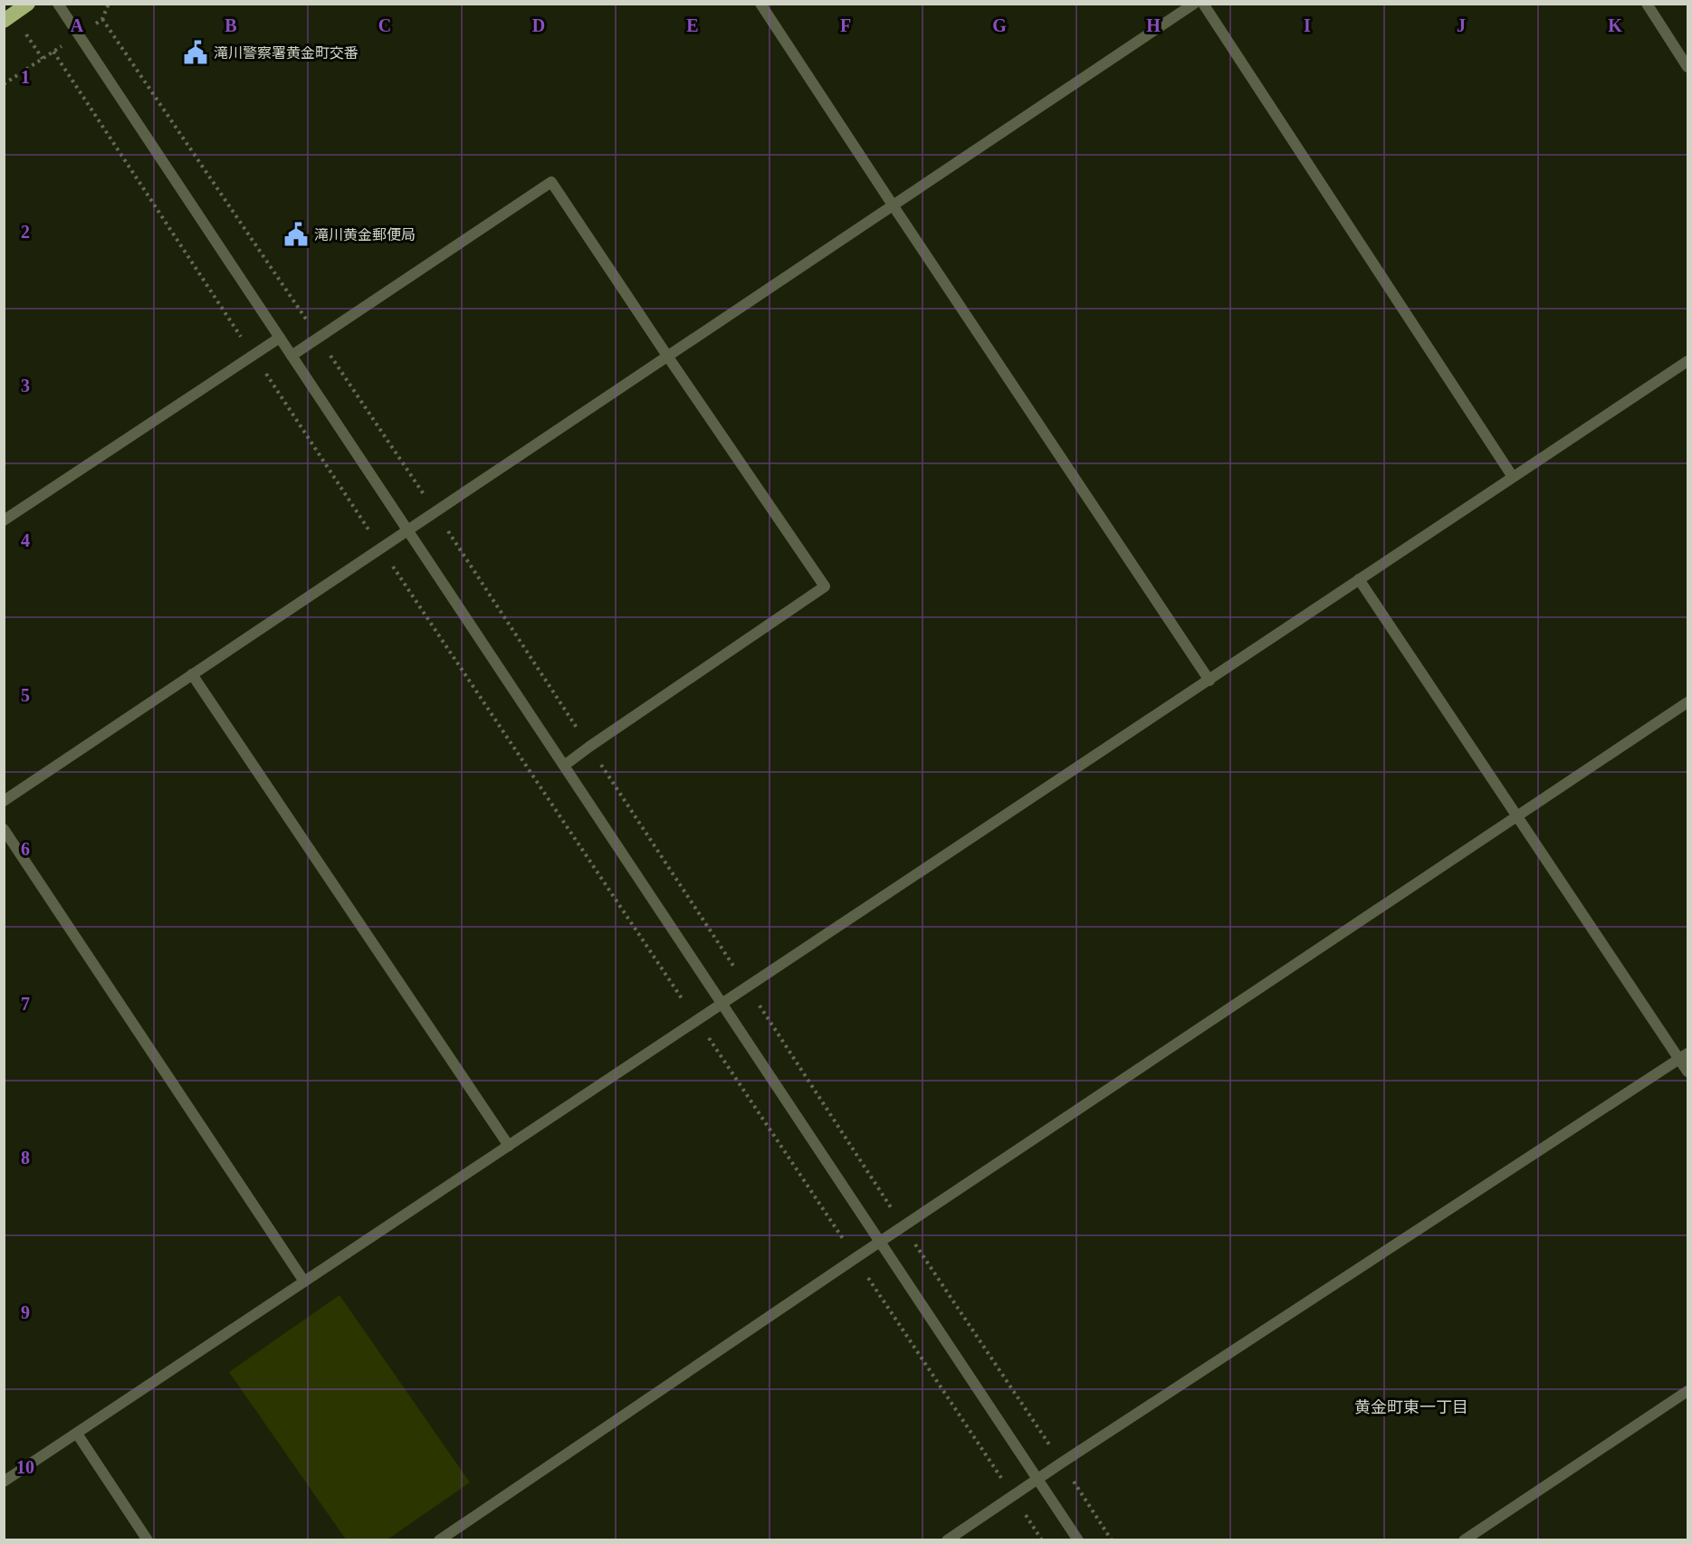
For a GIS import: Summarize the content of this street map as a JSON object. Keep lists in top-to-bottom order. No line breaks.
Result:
{"districts":["黄金町東一丁目"],"places":{"public building":["滝川警察署黄金町交番","滝川黄金郵便局"]},"grid":{"columns":["A","B","C","D","E","F","G","H","I","J","K"],"rows":["1","2","3","4","5","6","7","8","9","10"]}}
